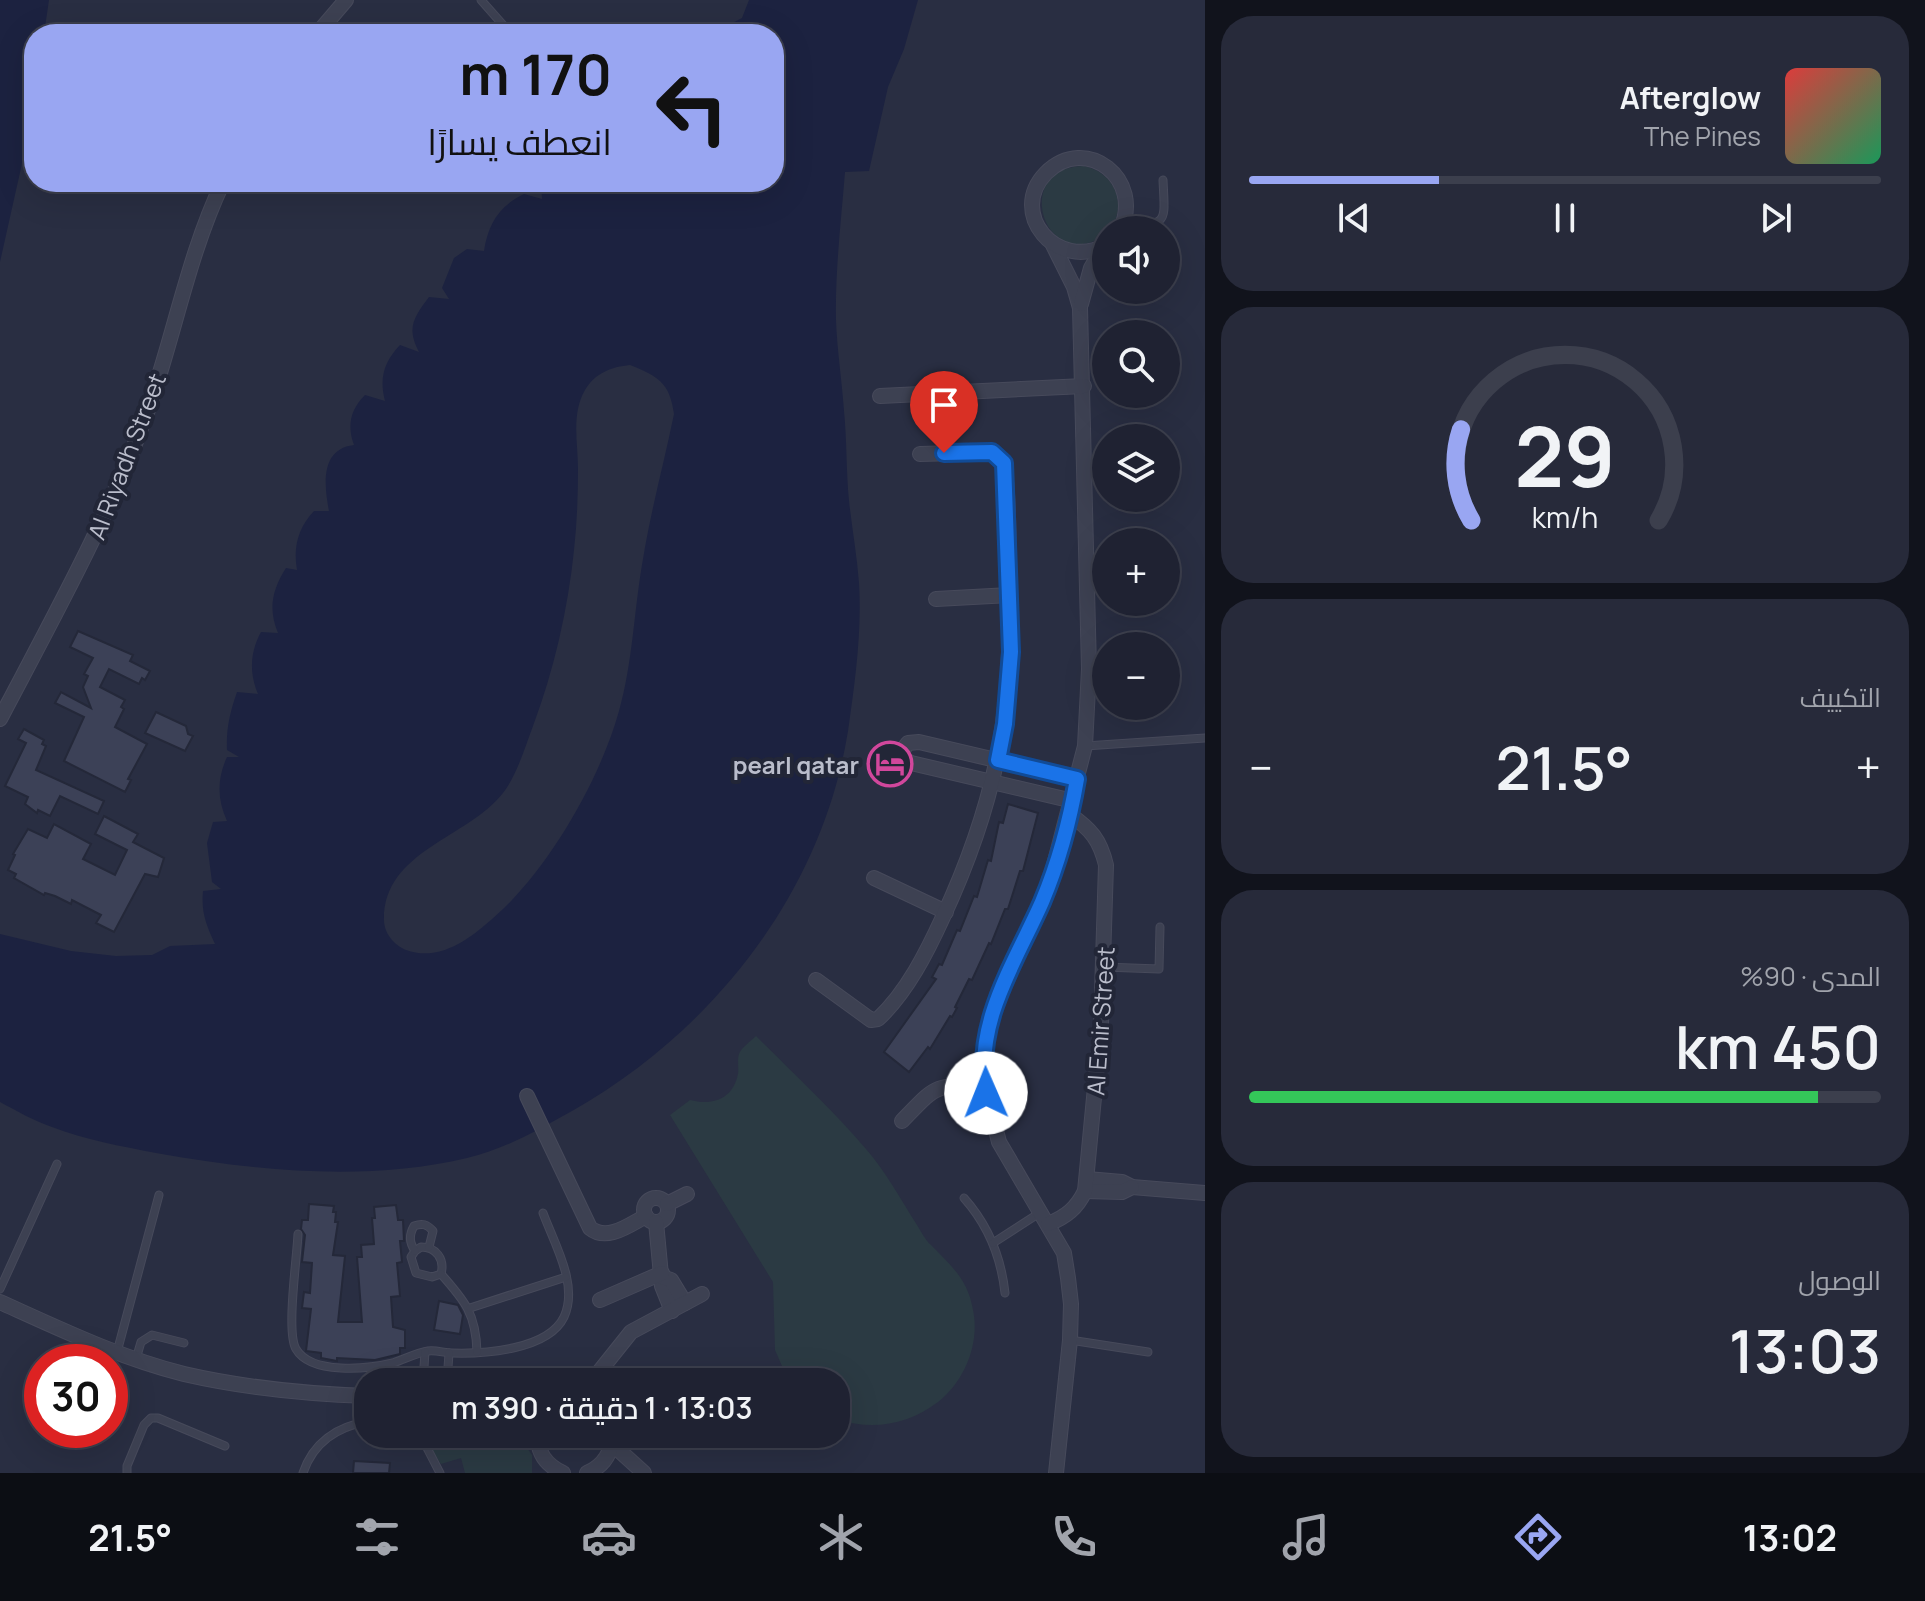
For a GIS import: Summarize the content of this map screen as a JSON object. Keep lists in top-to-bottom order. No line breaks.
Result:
{"streets":{"street":["Al Riyadh Street","Al Emir Street"]},"places":{"hotel":["pearl qatar"]},"page":{"turn":["170 m","انعطف يسارًا"],"song":["Afterglow","The Pines"],"map_buttons":["+","−"],"tile":["التكييف",["المدى · 90%","450 km"],["الوصول","13:03"]],"heat":["−","21.5°","+"],"limit":"30","trip":"13:03 · 1 دقيقة · 390 m","tabs":["13:02","21.5°"],"gauge":["29","km/h"]}}
